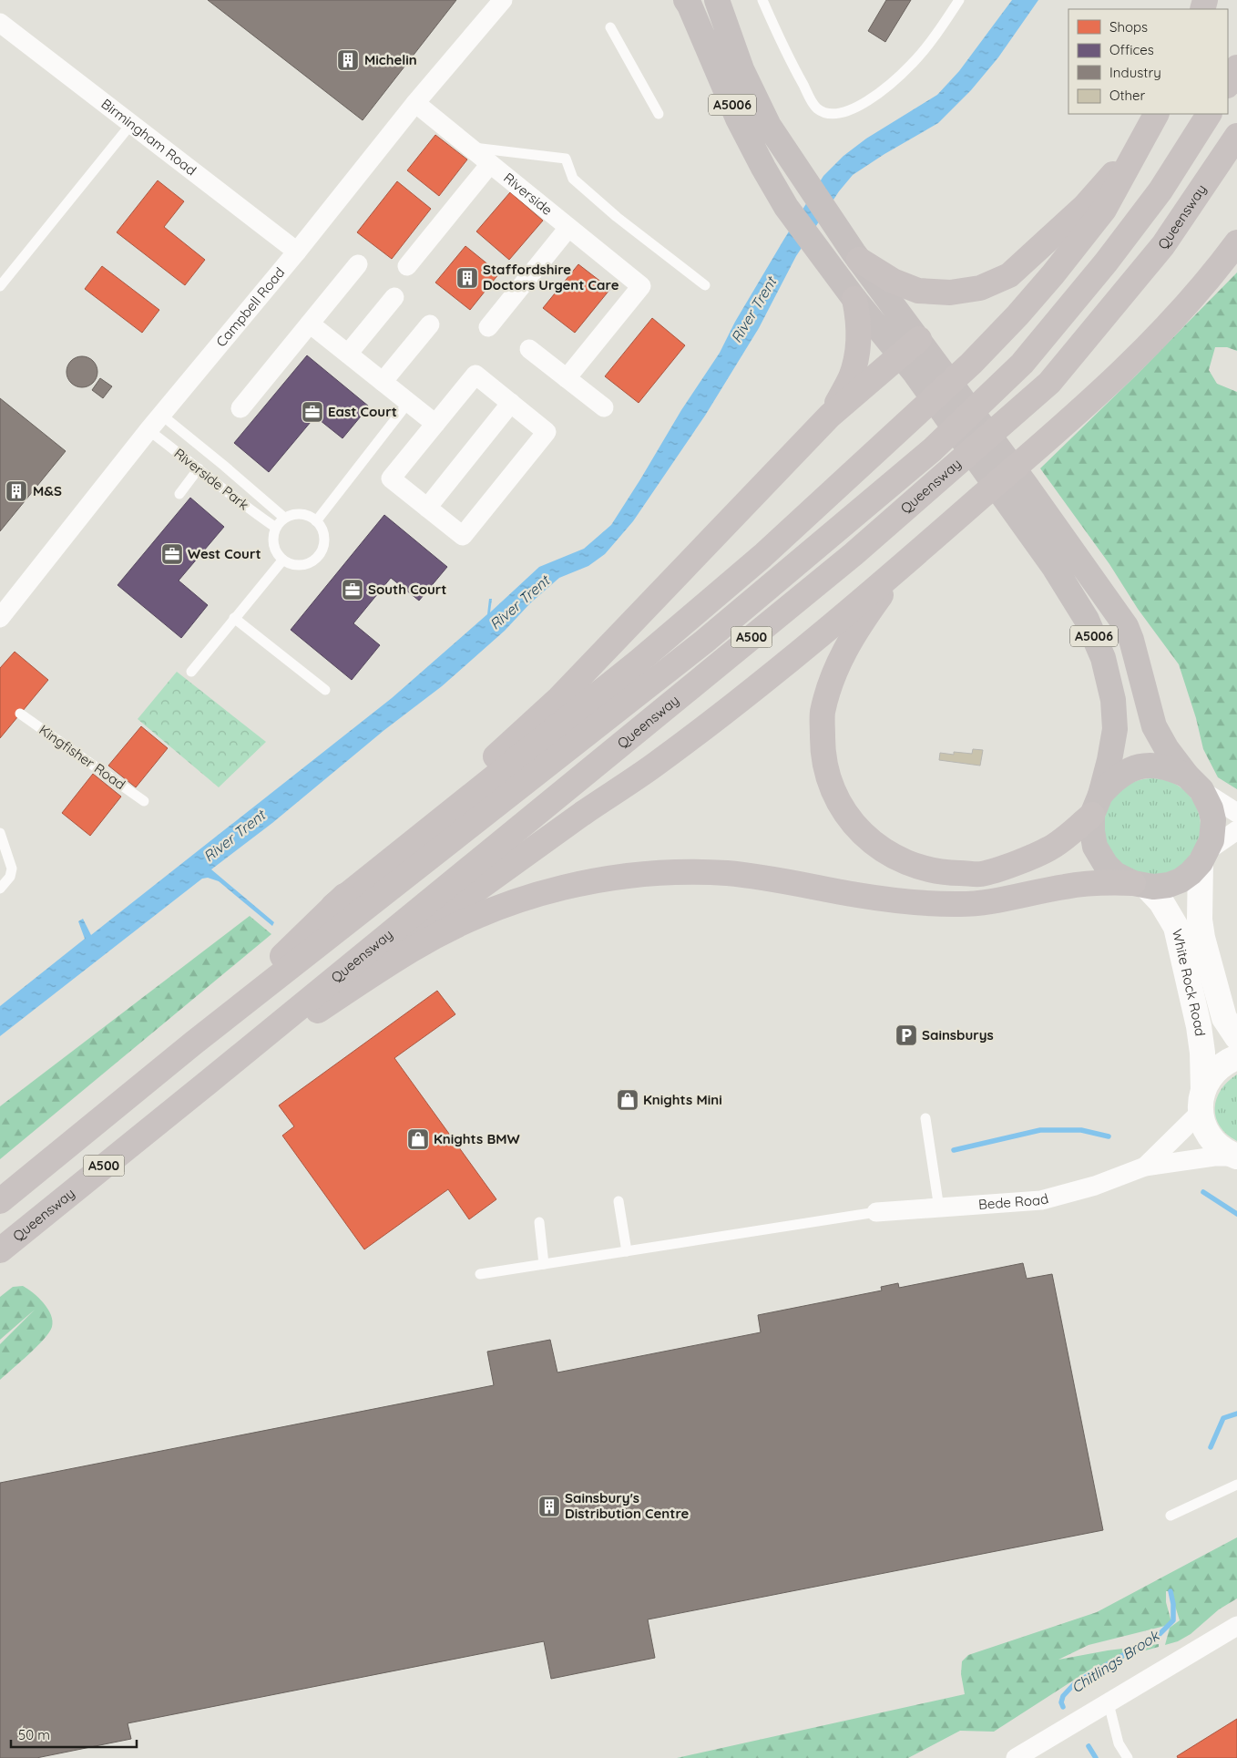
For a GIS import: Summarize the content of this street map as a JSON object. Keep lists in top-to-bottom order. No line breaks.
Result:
{"streets":{"highway":["Queensway","A500"],"main road":["A5006"],"street":["Birmingham Road","Riverside","Campbell Road","White Rock Road","Bede Road"],"lane":["Riverside Park","Kingfisher Road"]},"crossings":[["A5006","White Rock Road"],["Birmingham Road","Campbell Road"],["Riverside","Campbell Road"],["Campbell Road","Riverside Park"],["White Rock Road","Bede Road"]],"water":["River Trent","Chitlings Brook"],"places":{"building":["Michelin","Staffordshire Doctors Urgent Care","M&S","Sainsbury's Distribution Centre"],"office":["East Court","West Court","South Court"],"parking":["Sainsburys"],"shop":["Knights Mini","Knights BMW"]},"legend":["Shops","Offices","Industry","Other"],"scale_bar":"50 m"}
